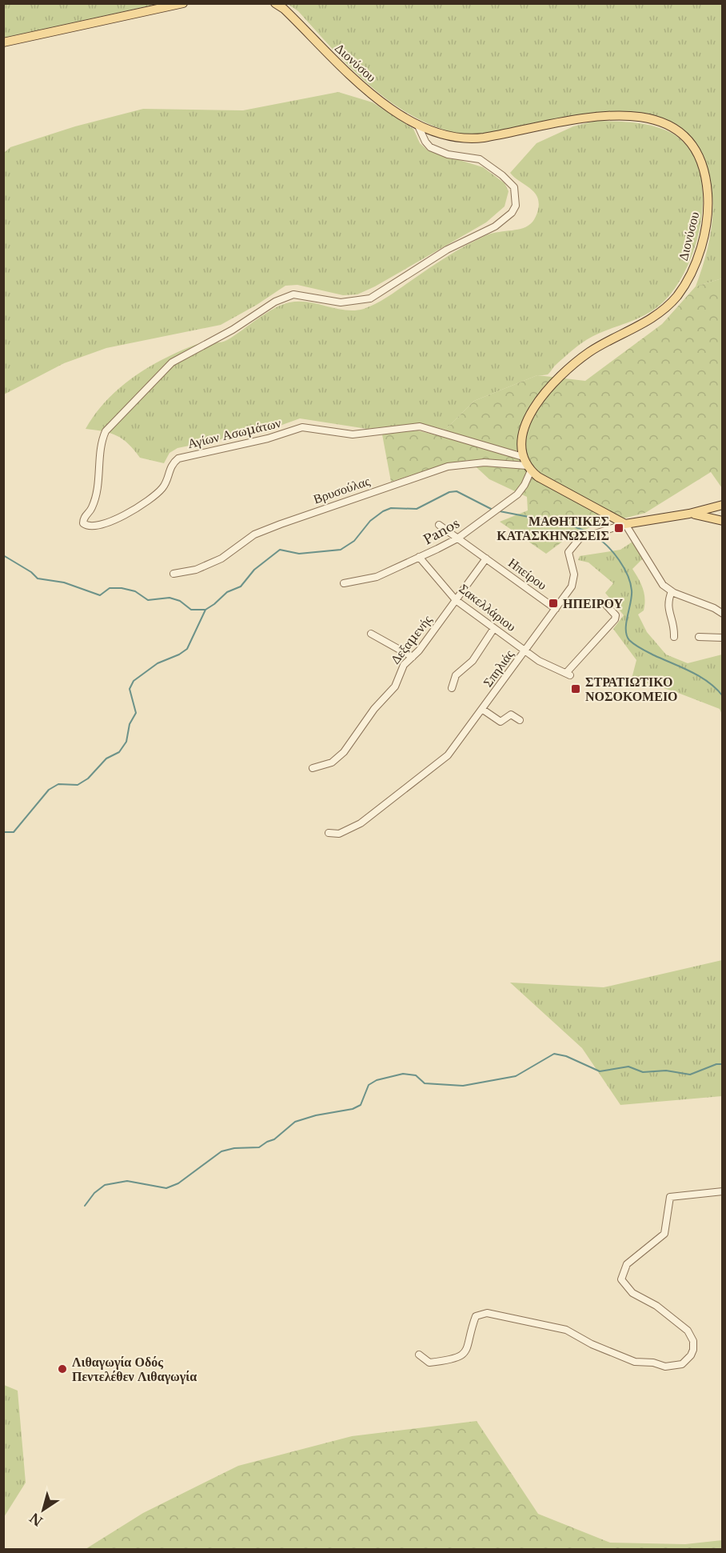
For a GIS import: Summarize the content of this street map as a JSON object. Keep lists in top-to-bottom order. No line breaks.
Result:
{"streets":{"main road":["Διονύσου"],"street":["Αγίων Ασωμάτων","Βρυσούλας","Panos","Ηπείρου","Σακελλάριου","Δεξαμενής","Σπηλιάς"]},"crossings":[["Διονύσου","Αγίων Ασωμάτων"],["Διονύσου","Βρυσούλας"],["Διονύσου","Panos"],["Διονύσου","Σπηλιάς"],["Βρυσούλας","Panos"],["Panos","Ηπείρου"],["Panos","Σακελλάριου"],["Ηπείρου","Δεξαμενής"],["Ηπείρου","Σπηλιάς"],["Σακελλάριου","Δεξαμενής"],["Σακελλάριου","Σπηλιάς"]],"places":{"transit":["ΜΑΘΗΤΙΚΕΣ ΚΑΤΑΣΚΗΝΏΣΕΙΣ","ΗΠΕΙΡΟΥ","ΣΤΡΑΤΙΩΤΙΚΟ ΝΟΣΟΚΟΜΕΙΟ"],"other":["Λιθαγωγία Οδός Πεντελέθεν Λιθαγωγία"]},"north":"bottom left"}
